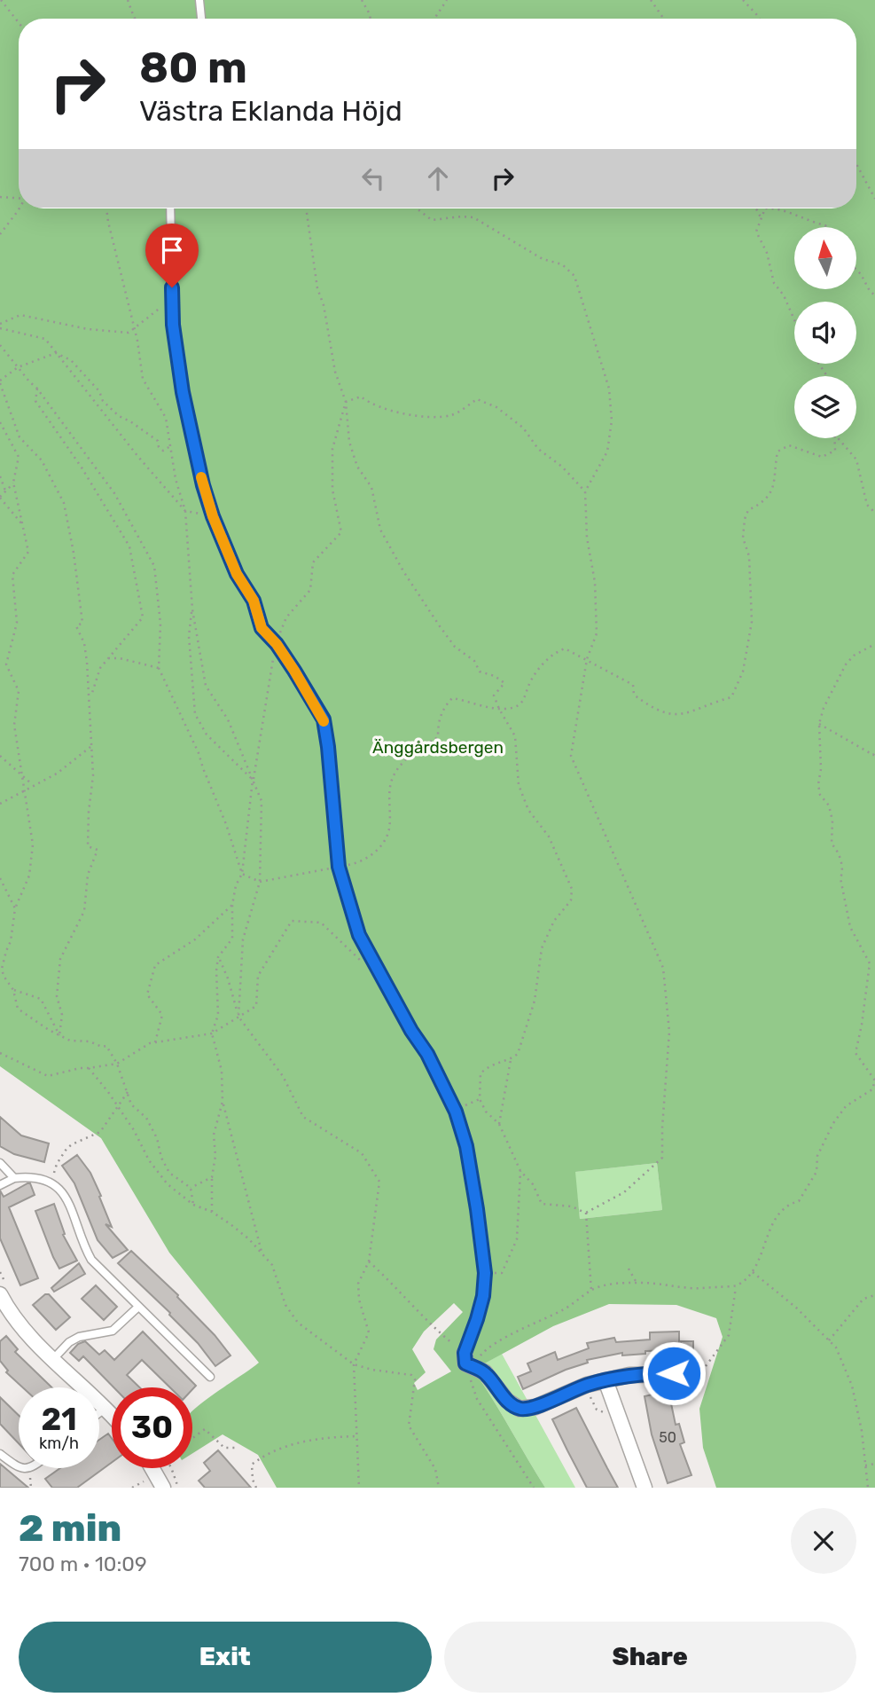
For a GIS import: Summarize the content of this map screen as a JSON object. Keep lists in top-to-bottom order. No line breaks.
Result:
{"parks":["Änggårdsbergen"],"house_numbers":["50"],"north":"top","page":{"turn":["80 m","Västra Eklanda Höjd"],"speed":"21 km/h","limit":"30","heading":["2 min","700 m · 10:09"],"buttons":["Exit","Share"]}}
